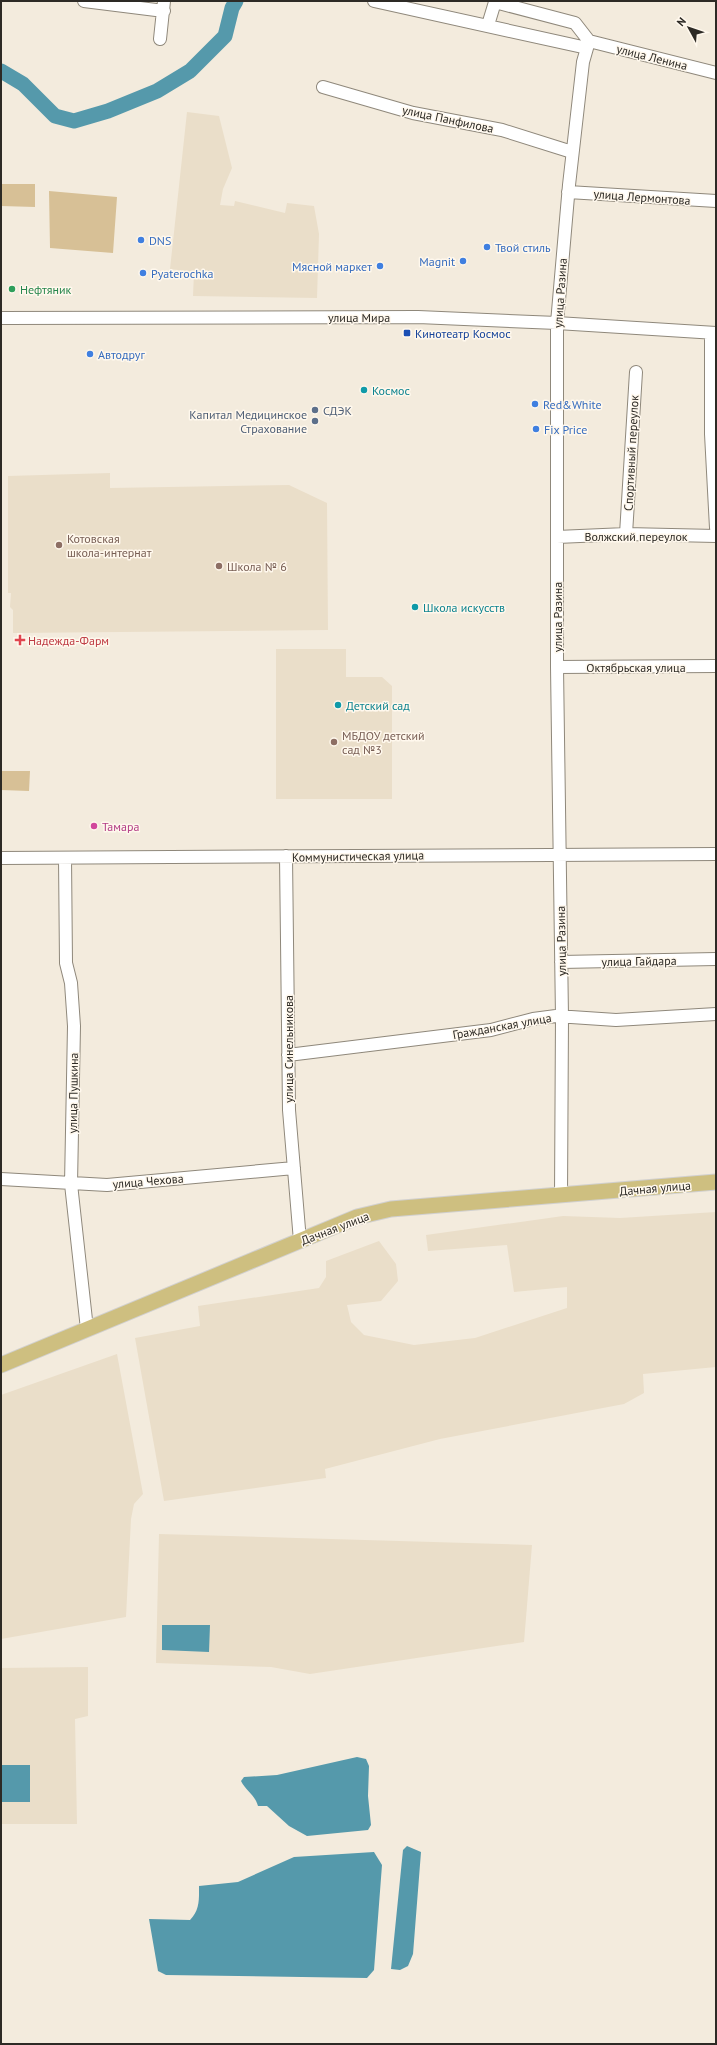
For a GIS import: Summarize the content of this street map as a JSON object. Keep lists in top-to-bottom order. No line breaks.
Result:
{"streets":{"main road":["Дачная улица"],"street":["улица Ленина","улица Панфилова","улица Лермонтова","улица Разина","улица Мира","Спортивный переулок","Волжский переулок","Октябрьская улица","Коммунистическая улица","улица Гайдара","Гражданская улица","улица Синельникова","улица Пушкина","улица Чехова"]},"crossings":[["улица Ленина","улица Разина"],["улица Панфилова","улица Разина"],["улица Лермонтова","улица Разина"],["улица Разина","улица Мира"],["улица Разина","Волжский переулок"],["улица Разина","Октябрьская улица"],["улица Разина","Коммунистическая улица"],["улица Разина","улица Гайдара"],["улица Разина","Гражданская улица"],["улица Разина","Дачная улица"],["Спортивный переулок","Волжский переулок"],["Коммунистическая улица","улица Синельникова"],["Коммунистическая улица","улица Пушкина"],["Гражданская улица","улица Синельникова"],["улица Синельникова","улица Чехова"],["улица Синельникова","Дачная улица"],["улица Пушкина","улица Чехова"],["улица Пушкина","Дачная улица"]],"places":{"other":["DNS","Твой стиль","Magnit","Мясной маркет","Pyaterochka","Нефтяник","Автодруг","Космос","Red&White","СДЭК","Капитал Медицинское Страхование","Fix Price","Котовская школа-интернат","Школа № 6","Школа искусств","Детский сад","МБДОУ детский сад №3","Тамара"],"transit":["Кинотеатр Космос"],"health":["Надежда-Фарм"]},"north":"top left"}
